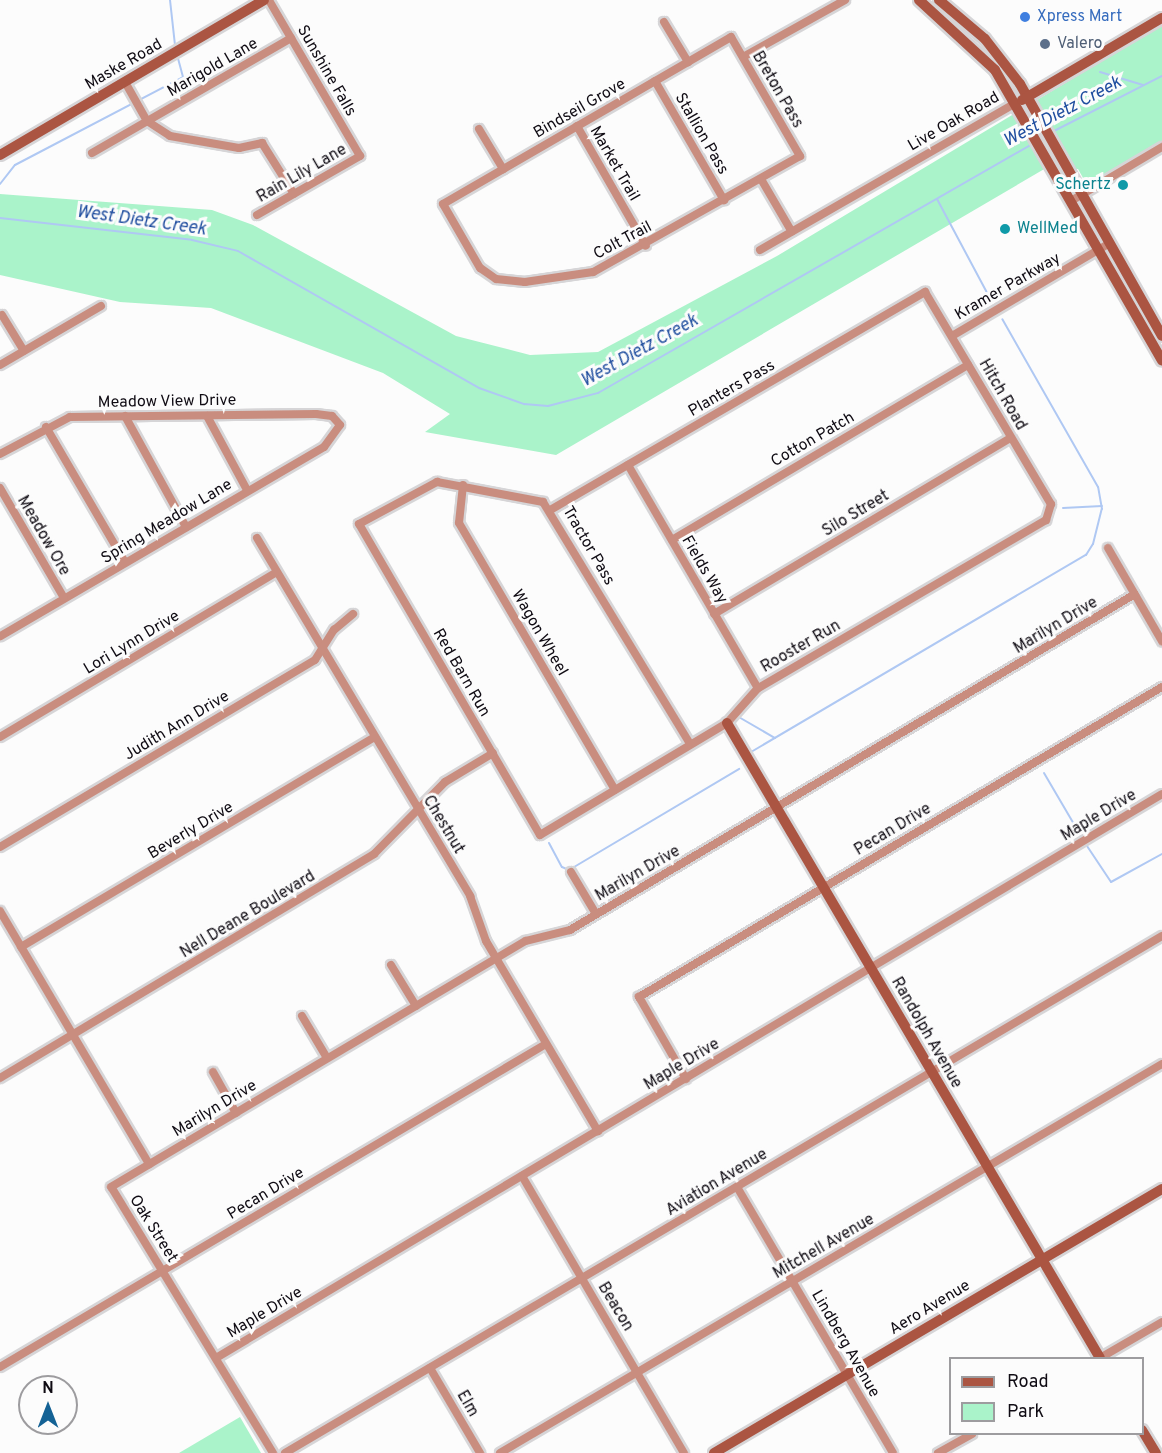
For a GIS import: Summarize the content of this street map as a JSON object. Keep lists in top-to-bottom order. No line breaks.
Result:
{"streets":{"street":["Maske Road","Marigold Lane","Sunshine Falls","Breton Pass","Bindseil Grove","Live Oak Road","Stallion Pass","Market Trail","Rain Lily Lane","Colt Trail","Kramer Parkway","Planters Pass","Hitch Road","Meadow View Drive","Cotton Patch","Silo Street","Spring Meadow Lane","Meadow Ore","Tractor Pass","Fields Way","Marilyn Drive","Wagon Wheel","Lori Lynn Drive","Rooster Run","Red Barn Run","Judith Ann Drive","Maple Drive","Chestnut","Pecan Drive","Beverly Drive","Nell Deane Boulevard","Randolph Avenue","Aviation Avenue","Oak Street","Mitchell Avenue","Beacon","Aero Avenue","Lindberg Avenue","Elm"]},"crossings":[["Marigold Lane","Sunshine Falls"],["Sunshine Falls","Rain Lily Lane"],["Breton Pass","Bindseil Grove"],["Breton Pass","Colt Trail"],["Bindseil Grove","Stallion Pass"],["Bindseil Grove","Market Trail"],["Bindseil Grove","Colt Trail"],["Stallion Pass","Colt Trail"],["Market Trail","Colt Trail"],["Kramer Parkway","Hitch Road"],["Planters Pass","Hitch Road"],["Planters Pass","Tractor Pass"],["Planters Pass","Fields Way"],["Hitch Road","Cotton Patch"],["Hitch Road","Silo Street"],["Hitch Road","Rooster Run"],["Meadow View Drive","Spring Meadow Lane"],["Cotton Patch","Fields Way"],["Silo Street","Fields Way"],["Spring Meadow Lane","Meadow Ore"],["Tractor Pass","Wagon Wheel"],["Tractor Pass","Rooster Run"],["Tractor Pass","Red Barn Run"],["Fields Way","Rooster Run"],["Marilyn Drive","Chestnut"],["Marilyn Drive","Randolph Avenue"],["Marilyn Drive","Oak Street"],["Wagon Wheel","Rooster Run"],["Lori Lynn Drive","Chestnut"],["Rooster Run","Red Barn Run"],["Rooster Run","Randolph Avenue"],["Red Barn Run","Nell Deane Boulevard"],["Judith Ann Drive","Chestnut"],["Maple Drive","Chestnut"],["Maple Drive","Pecan Drive"],["Maple Drive","Randolph Avenue"],["Maple Drive","Oak Street"],["Maple Drive","Beacon"],["Chestnut","Pecan Drive"],["Chestnut","Beverly Drive"],["Chestnut","Nell Deane Boulevard"],["Pecan Drive","Randolph Avenue"],["Pecan Drive","Oak Street"],["Randolph Avenue","Aviation Avenue"],["Randolph Avenue","Mitchell Avenue"],["Randolph Avenue","Aero Avenue"],["Aviation Avenue","Beacon"],["Aviation Avenue","Lindberg Avenue"],["Aviation Avenue","Elm"],["Mitchell Avenue","Beacon"],["Mitchell Avenue","Lindberg Avenue"],["Aero Avenue","Lindberg Avenue"]],"water":["West Dietz Creek"],"places":["Xpress Mart","Valero","Schertz","WellMed"],"legend":["Road","Park"],"north":"top"}
